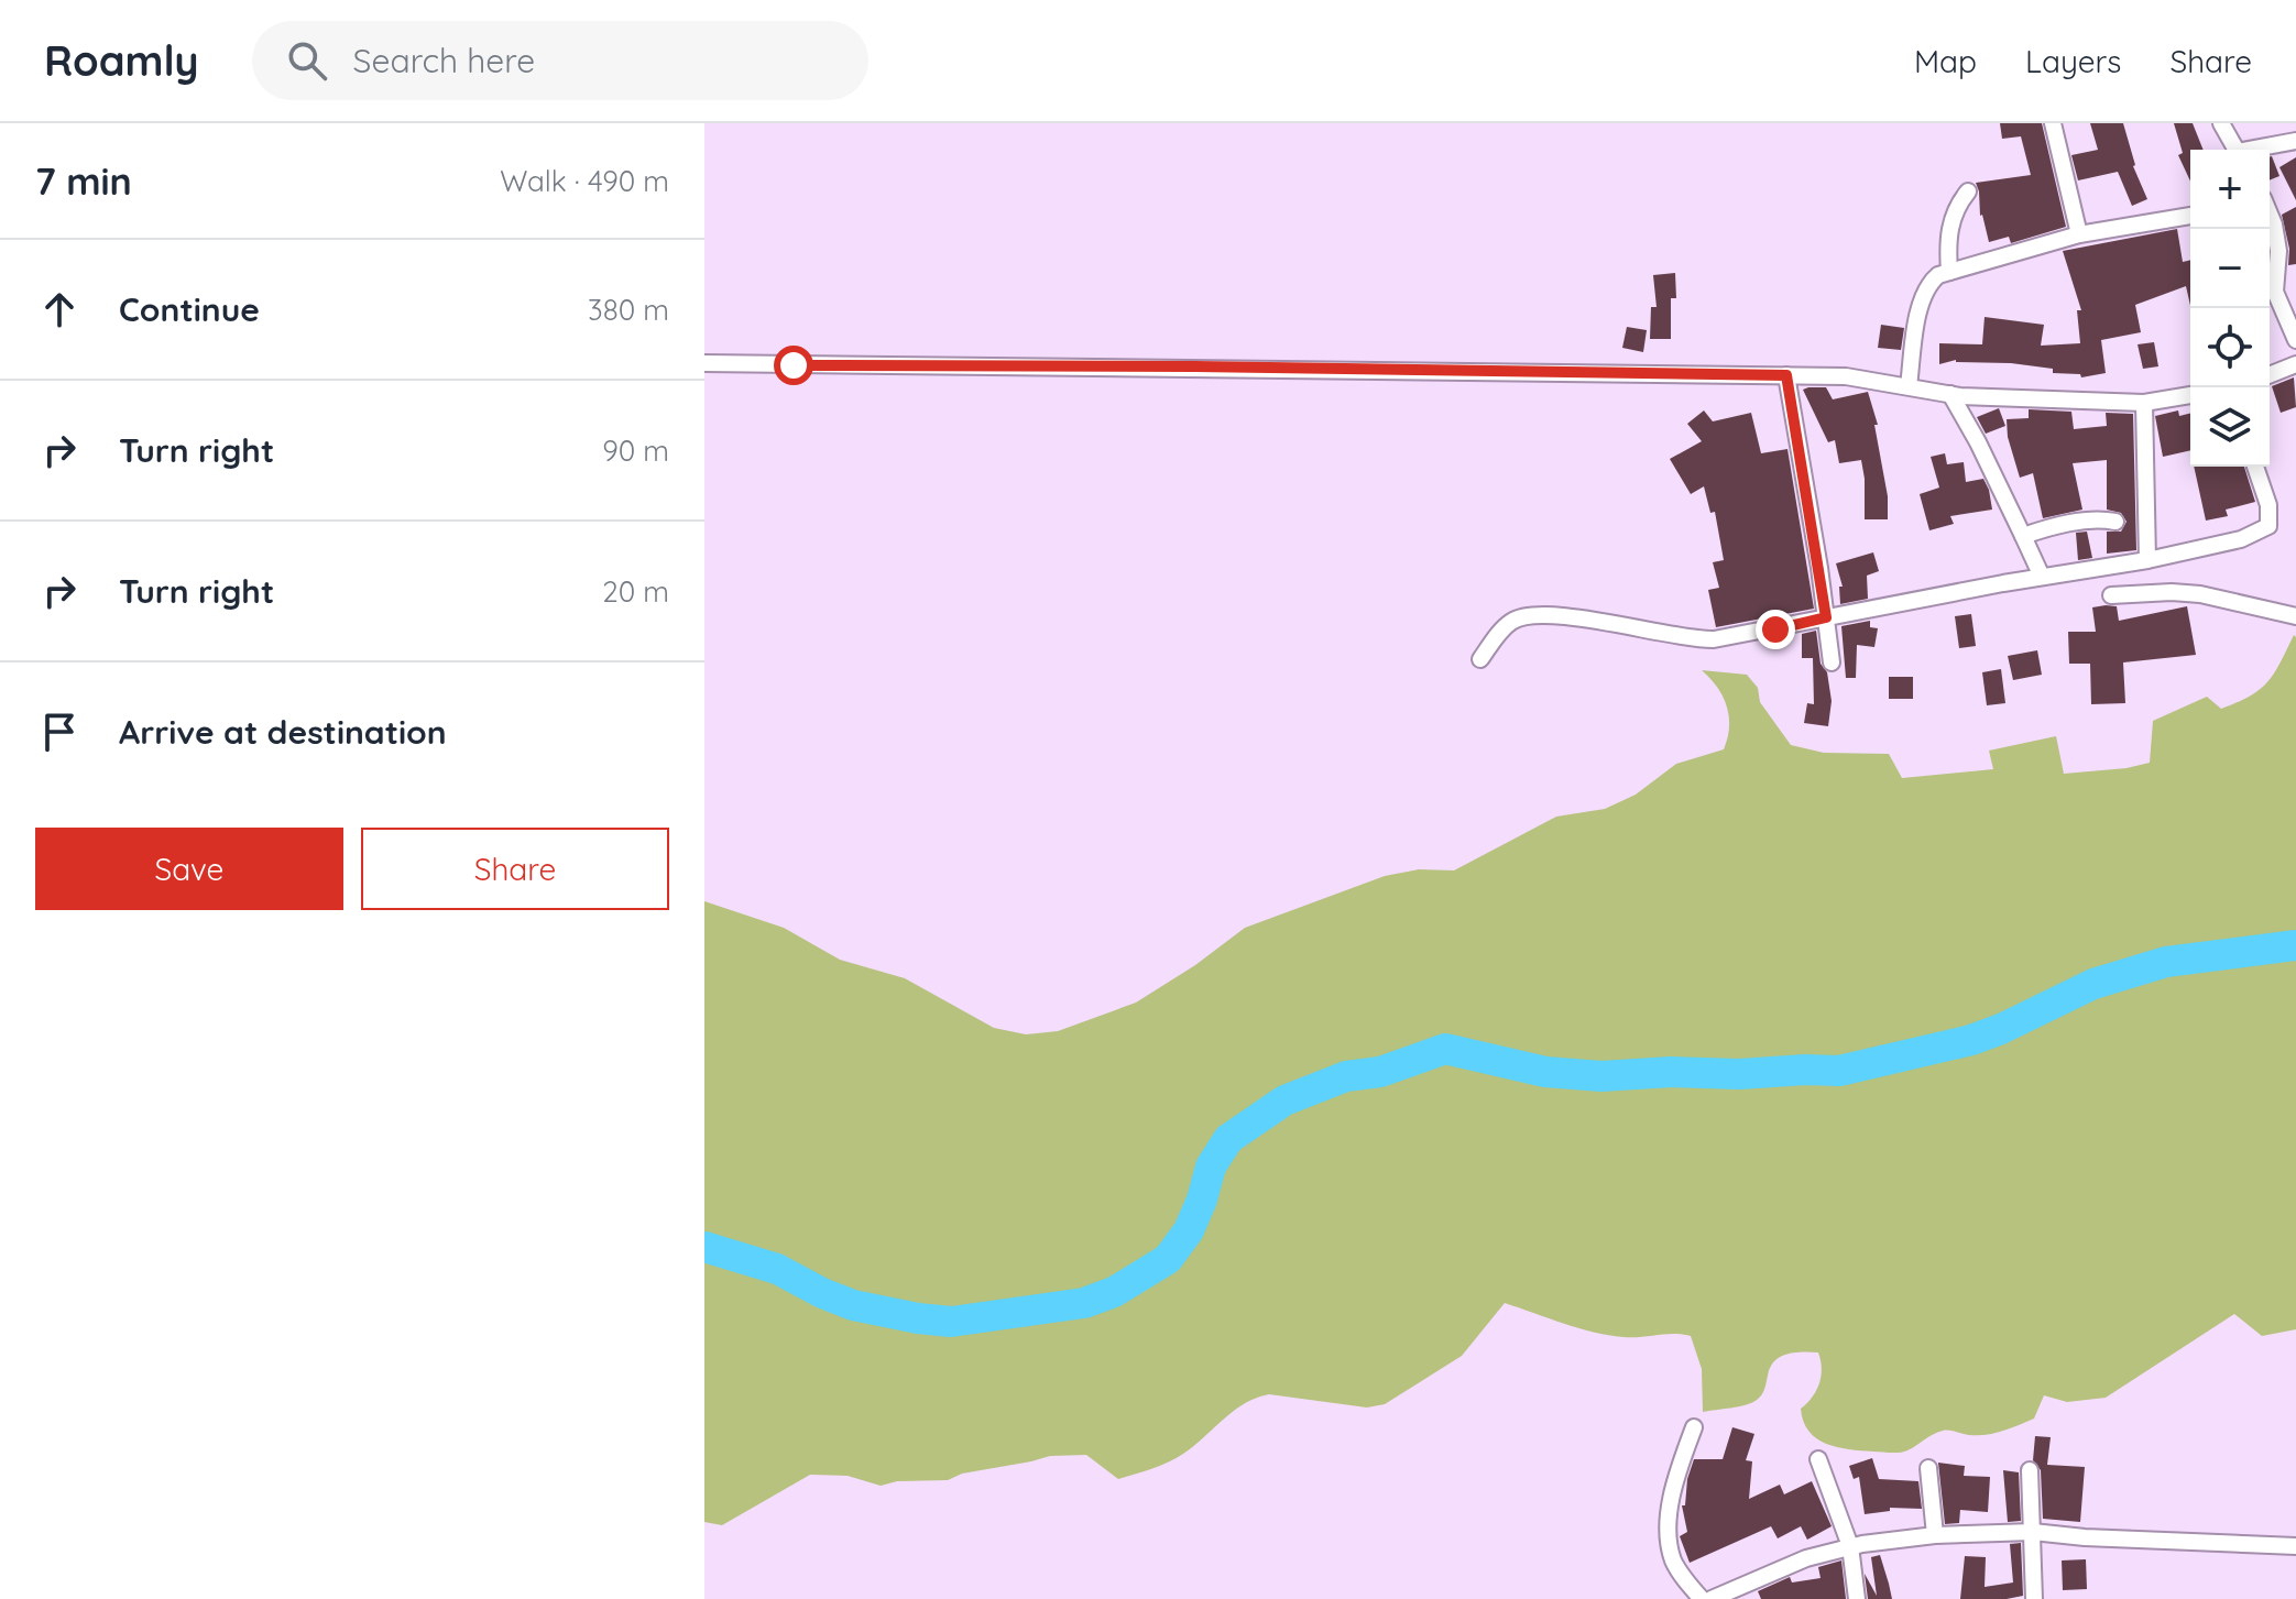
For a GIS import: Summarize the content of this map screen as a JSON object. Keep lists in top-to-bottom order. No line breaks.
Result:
{"page":{"header":"Roamly","search":"Search here","nav":["Map","Layers","Share"],"heading":["7 min","Walk · 490 m"],"map_buttons":["+","−"],"list":[["Continue","380 m"],["Turn right","90 m"],["Turn right","20 m"],"Arrive at destination"],"buttons":["Save","Share"]}}
